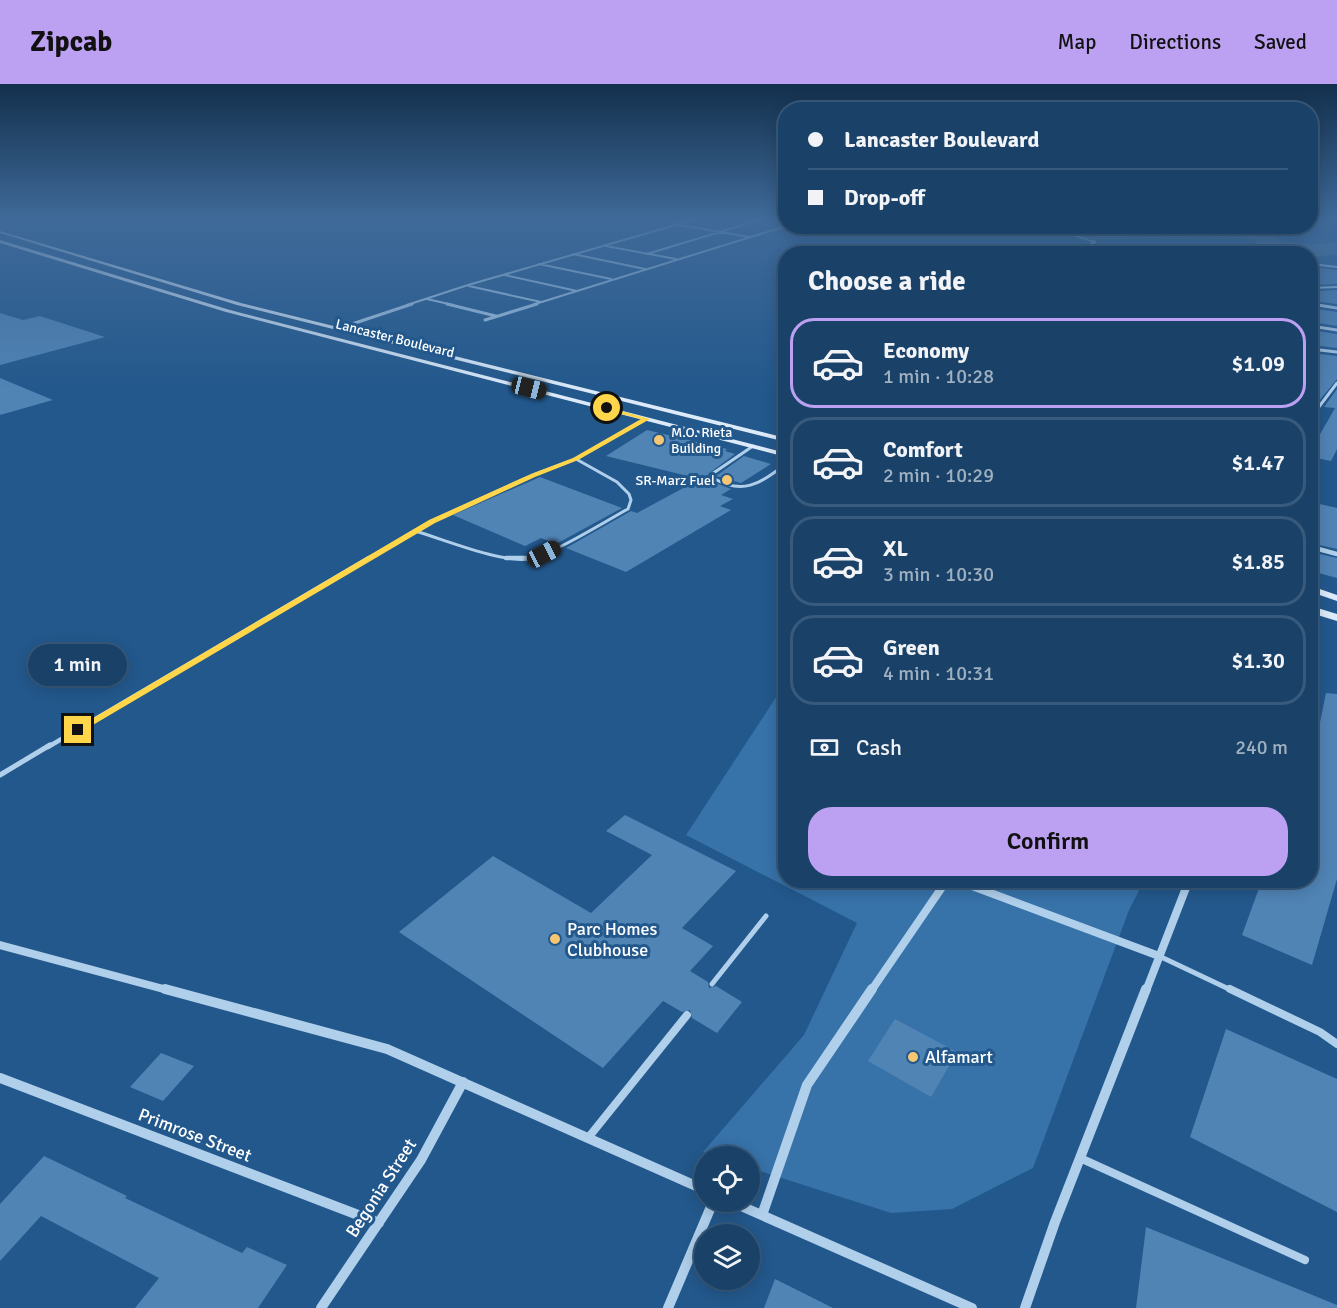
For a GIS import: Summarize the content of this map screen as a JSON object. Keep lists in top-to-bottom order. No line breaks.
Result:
{"streets":{"main road":["Lancaster Boulevard"],"street":["Primrose Street","Begonia Street"]},"crossings":[["Primrose Street","Begonia Street"]],"places":["M.O. Rieta Building","SR-Marz Fuel","Parc Homes Clubhouse","Alfamart"],"page":{"header":"Zipcab","nav":["Map","Directions","Saved"],"banner":["Lancaster Boulevard","Drop-off"],"heading":"Choose a ride","list":[{"name":"Economy","note":"1 min · 10:28","value":"$1.09"},{"name":"Comfort","note":"2 min · 10:29","value":"$1.47"},{"name":"XL","note":"3 min · 10:30","value":"$1.85"},{"name":"Green","note":"4 min · 10:31","value":"$1.30"}],"bubble":"1 min","pay":["Cash","240 m"],"buttons":"Confirm"}}
